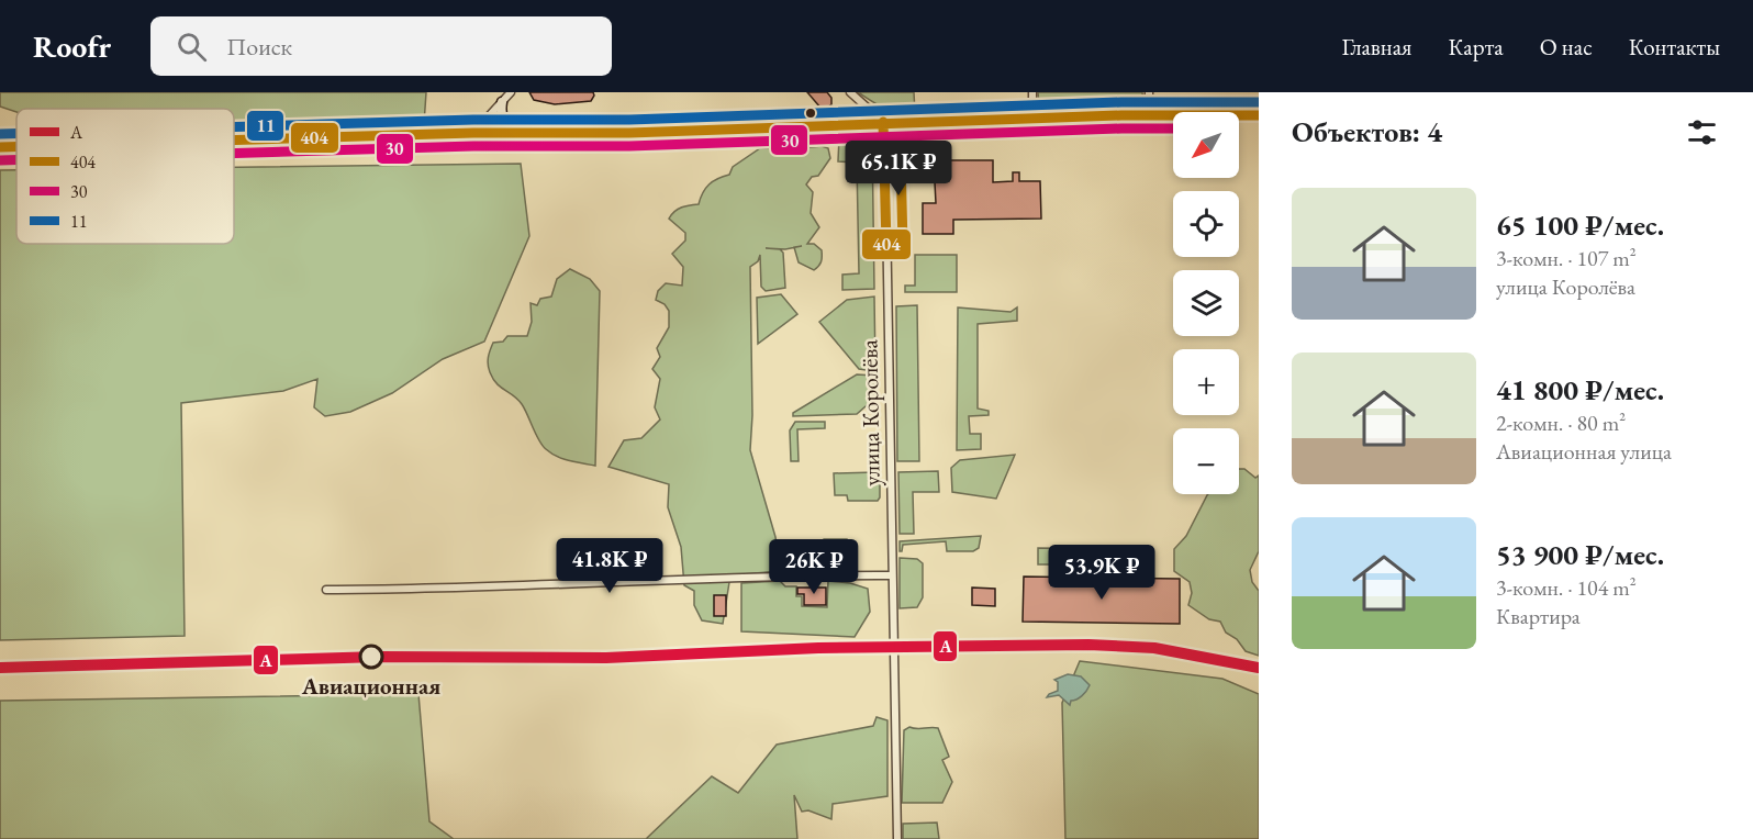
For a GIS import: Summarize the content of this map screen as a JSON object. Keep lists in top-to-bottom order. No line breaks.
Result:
{"streets":{"street":["улица Королёва"]},"places":["Авиационная"],"lines":["transit line 11","transit line 404","transit line 30","transit line A"],"legend":["A","404","30","11"],"north":"bottom left","page":{"header":"Roofr","search":"Поиск","nav":["Главная","Карта","О нас","Контакты"],"heading":"Объектов: 4","map_buttons":["+","−"],"price":["65.1K ₽","41.8K ₽","26K ₽","53.9K ₽"],"list":[{"name":"65 100 ₽/мес.","note":"3-комн. · 107 m² · улица Королёва"},{"name":"41 800 ₽/мес.","note":"2-комн. · 80 m² · Авиационная улица"},{"name":"53 900 ₽/мес.","note":"3-комн. · 104 m² · Квартира"}]}}
